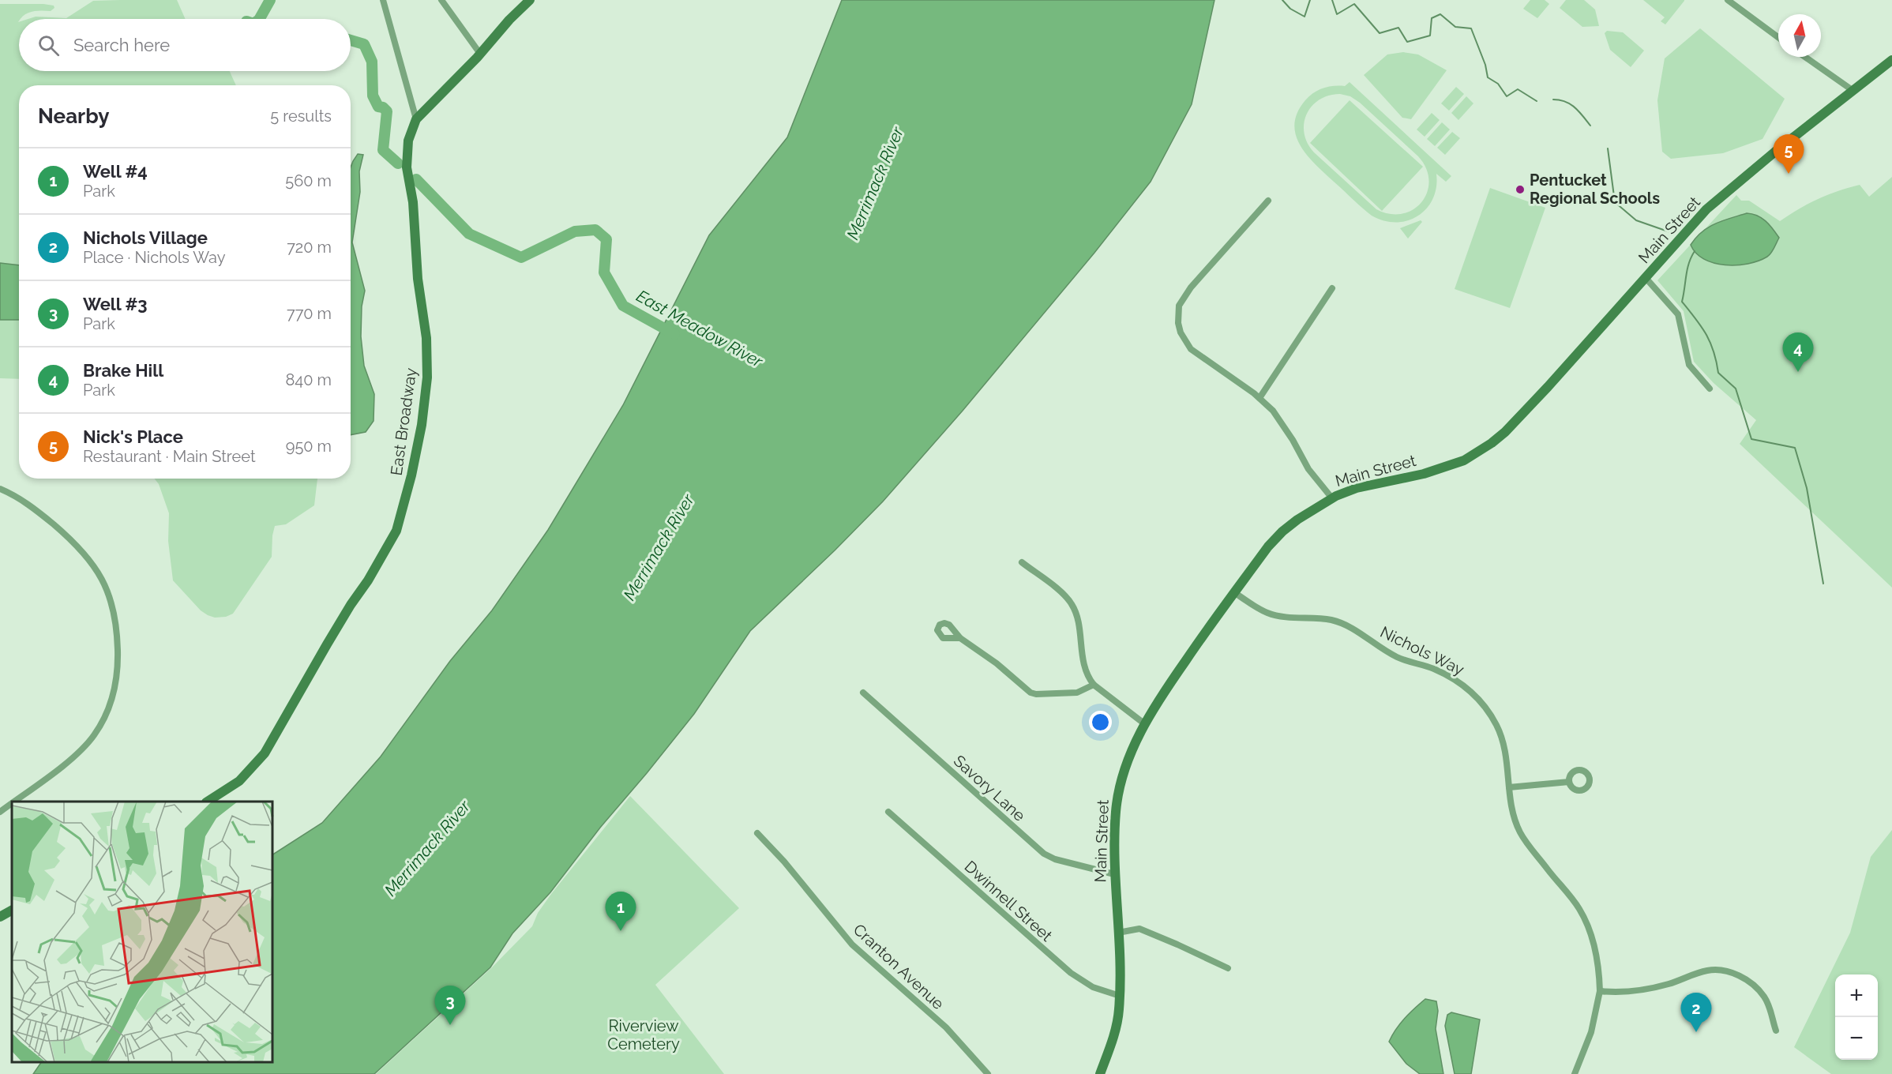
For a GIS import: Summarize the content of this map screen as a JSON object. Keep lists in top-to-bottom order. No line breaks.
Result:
{"streets":{"main road":["Main Street","East Broadway"],"street":["Nichols Way","Savory Lane","Dwinnell Street","Cranton Avenue"]},"crossings":[["Main Street","Nichols Way"],["Main Street","Savory Lane"],["Main Street","Dwinnell Street"]],"water":["Merrimack River","East Meadow River"],"parks":["Riverview Cemetery"],"places":["Pentucket Regional Schools"],"north":"top","page":{"search":"Search here","heading":["Nearby","5 results"],"pins":["5","4","1","3","2"],"list":[{"mark":"1","name":"Well #4","note":"Park","value":"560 m"},{"mark":"2","name":"Nichols Village","note":"Place · Nichols Way","value":"720 m"},{"mark":"3","name":"Well #3","note":"Park","value":"770 m"},{"mark":"4","name":"Brake Hill","note":"Park","value":"840 m"},{"mark":"5","name":"Nick's Place","note":"Restaurant · Main Street","value":"950 m"}],"map_buttons":["+","−"]}}
